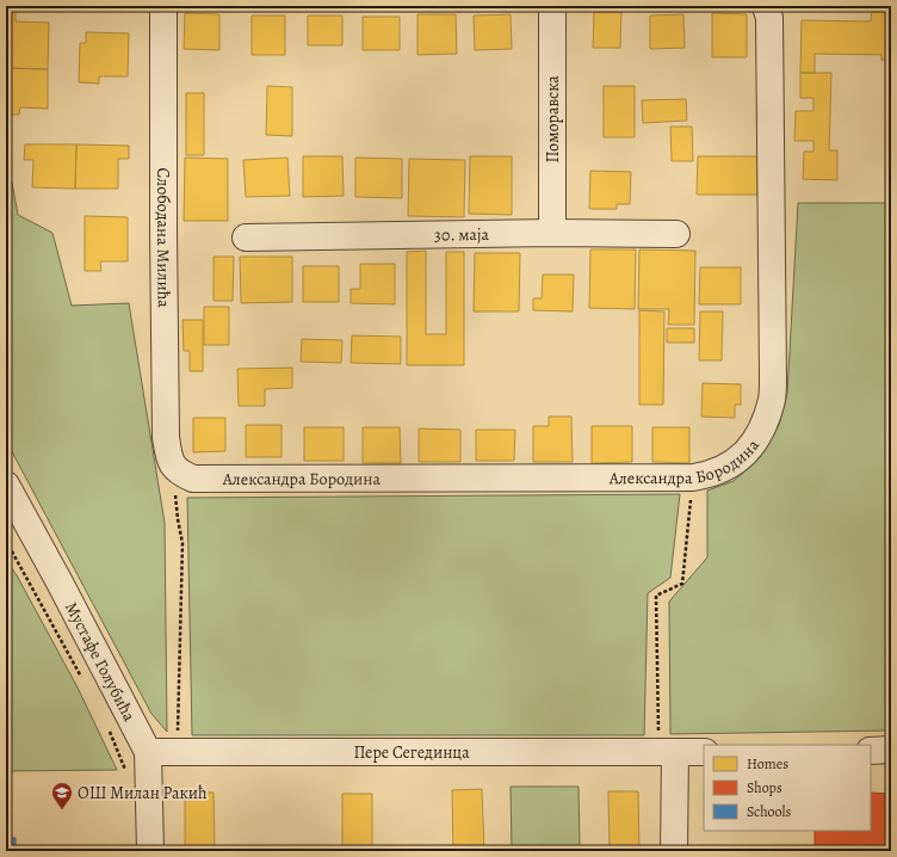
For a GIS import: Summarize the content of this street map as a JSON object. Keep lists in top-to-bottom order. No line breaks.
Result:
{"streets":{"street":["Поморавска","30. маја","Слободана Милића","Александра Бородина","Мустафе Голубића","Пере Сегединца"]},"crossings":[["Поморавска","30. маја"],["Слободана Милића","Александра Бородина"],["Мустафе Голубића","Пере Сегединца"]],"places":{"school or university":["ОШ Милан Ракић"]},"legend":["Homes","Shops","Schools"]}
